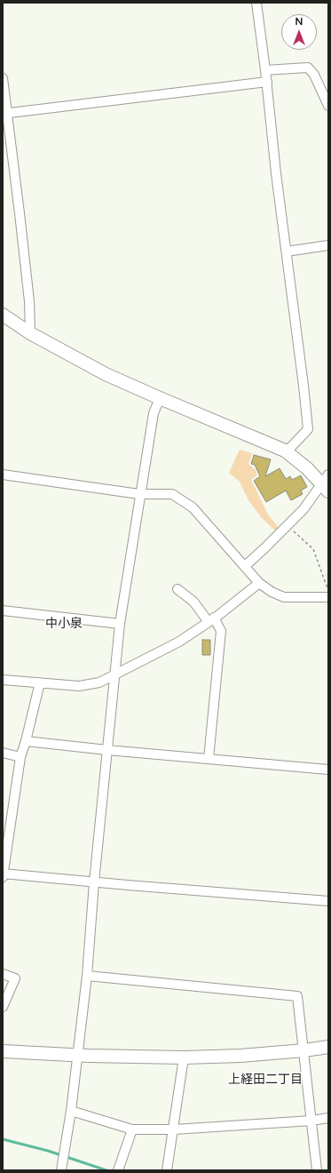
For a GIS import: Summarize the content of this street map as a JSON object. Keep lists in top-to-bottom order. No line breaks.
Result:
{"districts":["中小泉","上経田二丁目"],"north":"top"}
